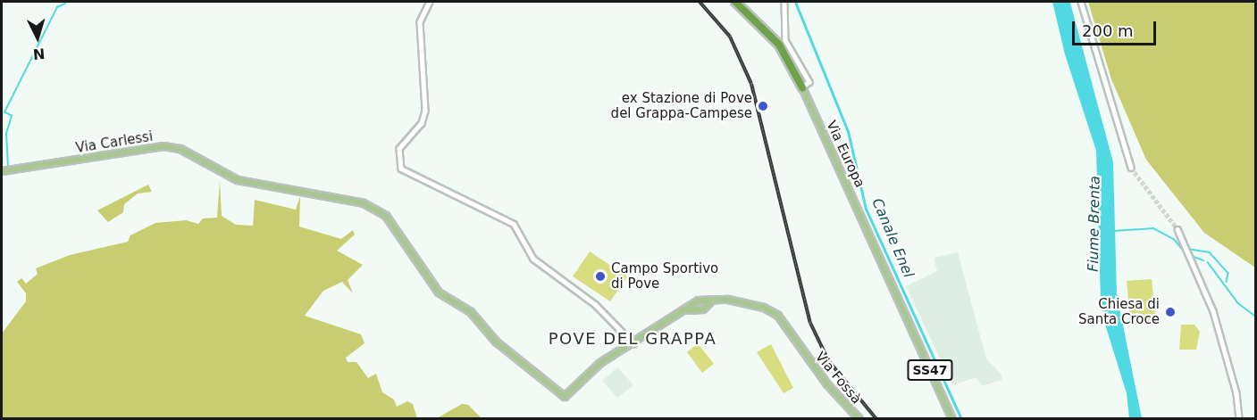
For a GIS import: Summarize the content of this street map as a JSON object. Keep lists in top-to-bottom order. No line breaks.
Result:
{"streets":{"highway":["Via Europa","SS47"],"main road":["Via Carlessi","Via Fossà"]},"districts":["POVE DEL GRAPPA"],"water":["Fiume Brenta","Canale Enel"],"places":["ex Stazione di Pove del Grappa-Campese","Campo Sportivo di Pove","Chiesa di Santa Croce"],"scale_bar":"200 m","north":"bottom"}
